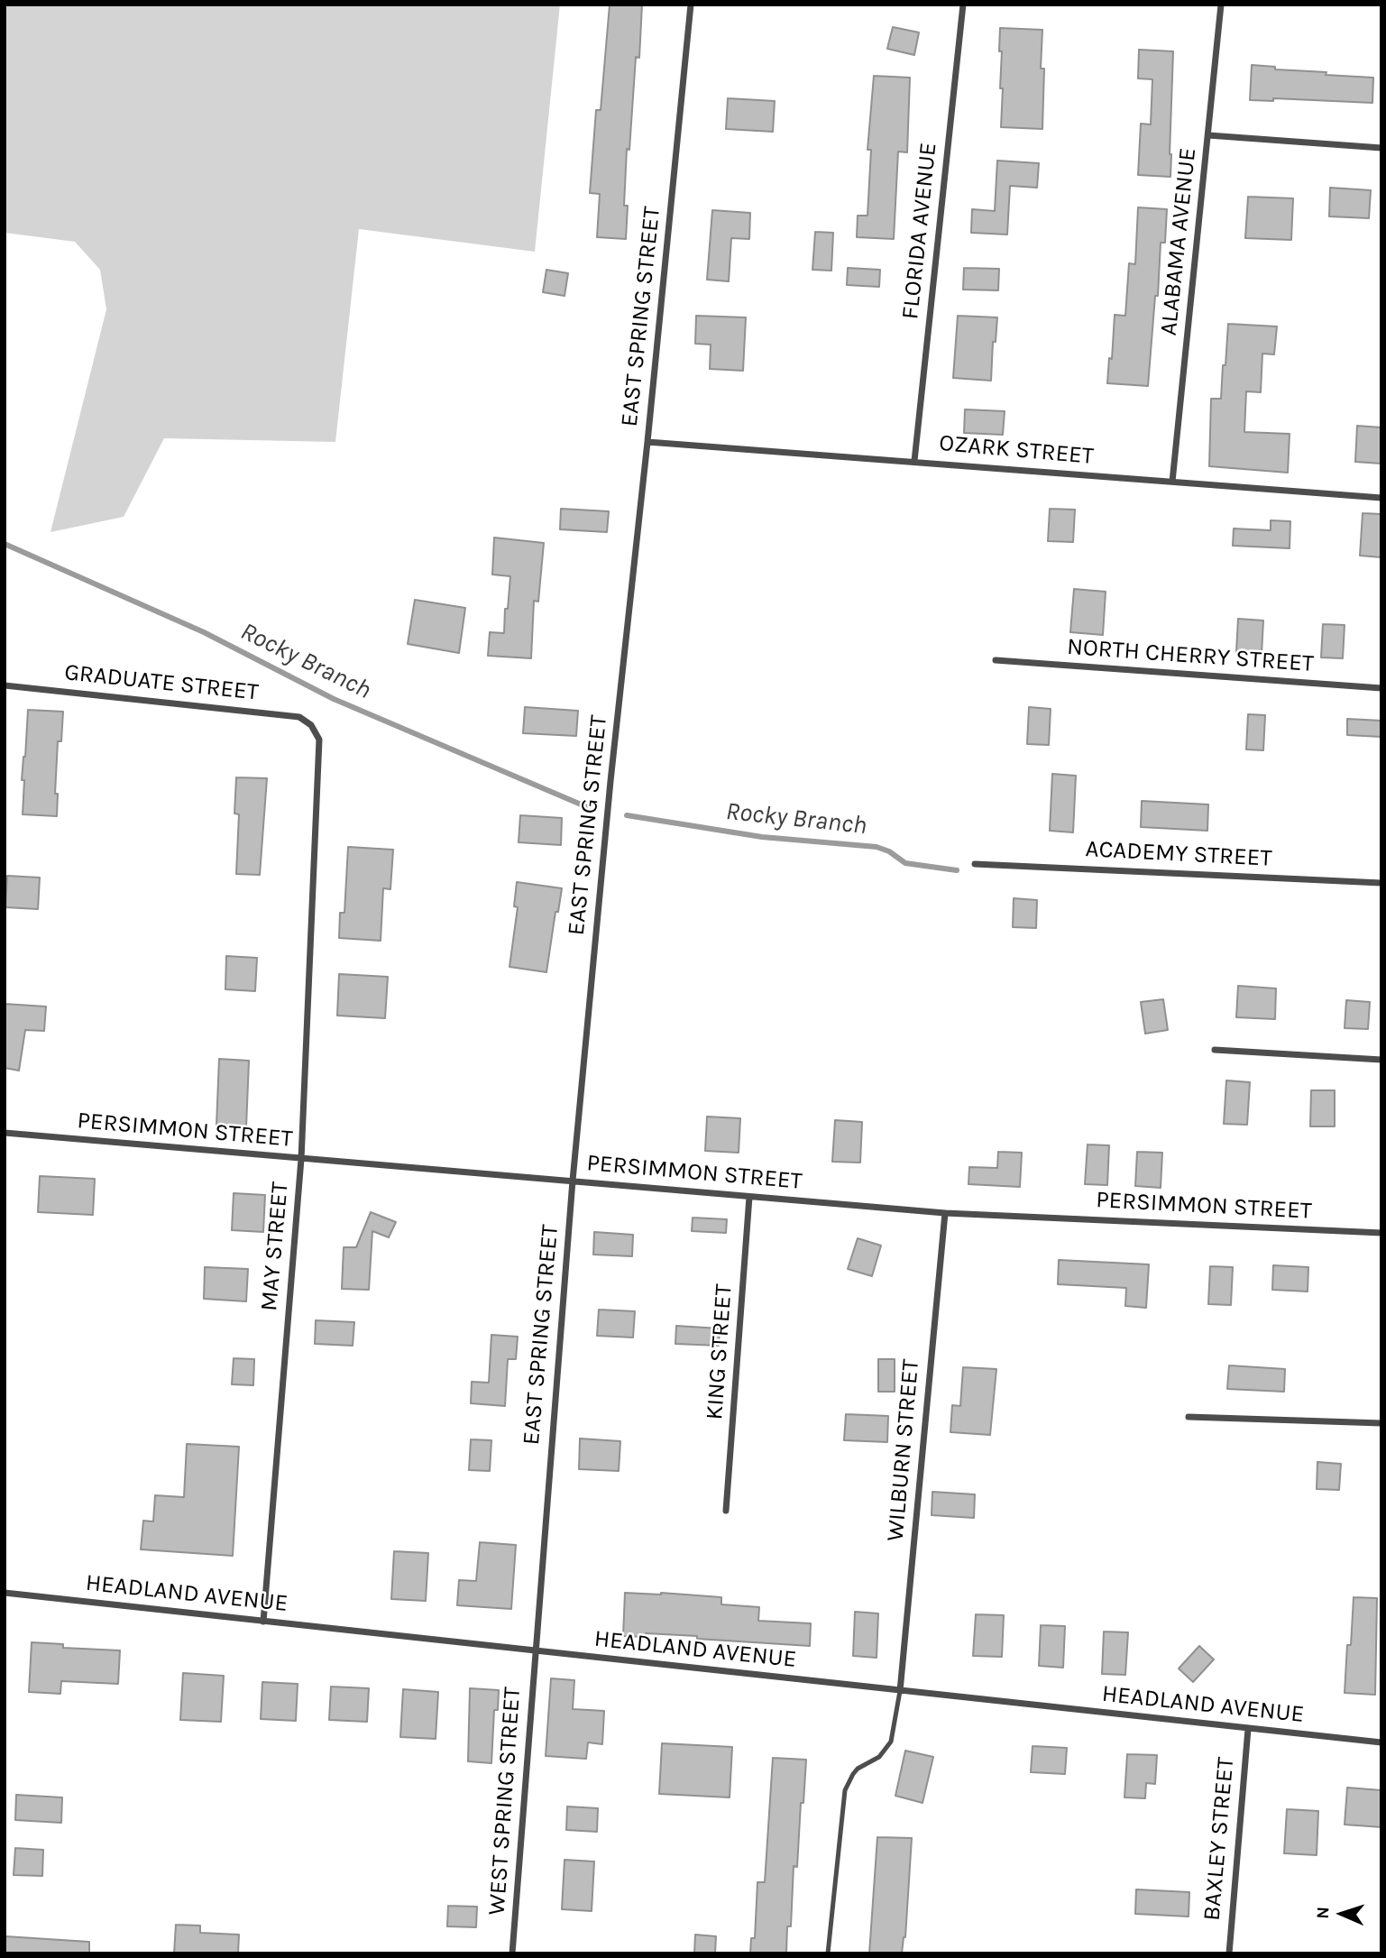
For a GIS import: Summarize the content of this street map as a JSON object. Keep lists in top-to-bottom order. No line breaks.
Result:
{"streets":{"street":["FLORIDA AVENUE","ALABAMA AVENUE","EAST SPRING STREET","OZARK STREET","NORTH CHERRY STREET","GRADUATE STREET","ACADEMY STREET","PERSIMMON STREET","MAY STREET","KING STREET","WILBURN STREET","HEADLAND AVENUE","WEST SPRING STREET","BAXLEY STREET"]},"crossings":[["FLORIDA AVENUE","OZARK STREET"],["ALABAMA AVENUE","OZARK STREET"],["EAST SPRING STREET","OZARK STREET"],["EAST SPRING STREET","PERSIMMON STREET"],["EAST SPRING STREET","HEADLAND AVENUE"],["EAST SPRING STREET","WEST SPRING STREET"],["GRADUATE STREET","MAY STREET"],["PERSIMMON STREET","MAY STREET"],["PERSIMMON STREET","KING STREET"],["PERSIMMON STREET","WILBURN STREET"],["MAY STREET","HEADLAND AVENUE"],["WILBURN STREET","HEADLAND AVENUE"],["HEADLAND AVENUE","WEST SPRING STREET"],["HEADLAND AVENUE","BAXLEY STREET"]],"water":["Rocky Branch"],"north":"left"}
